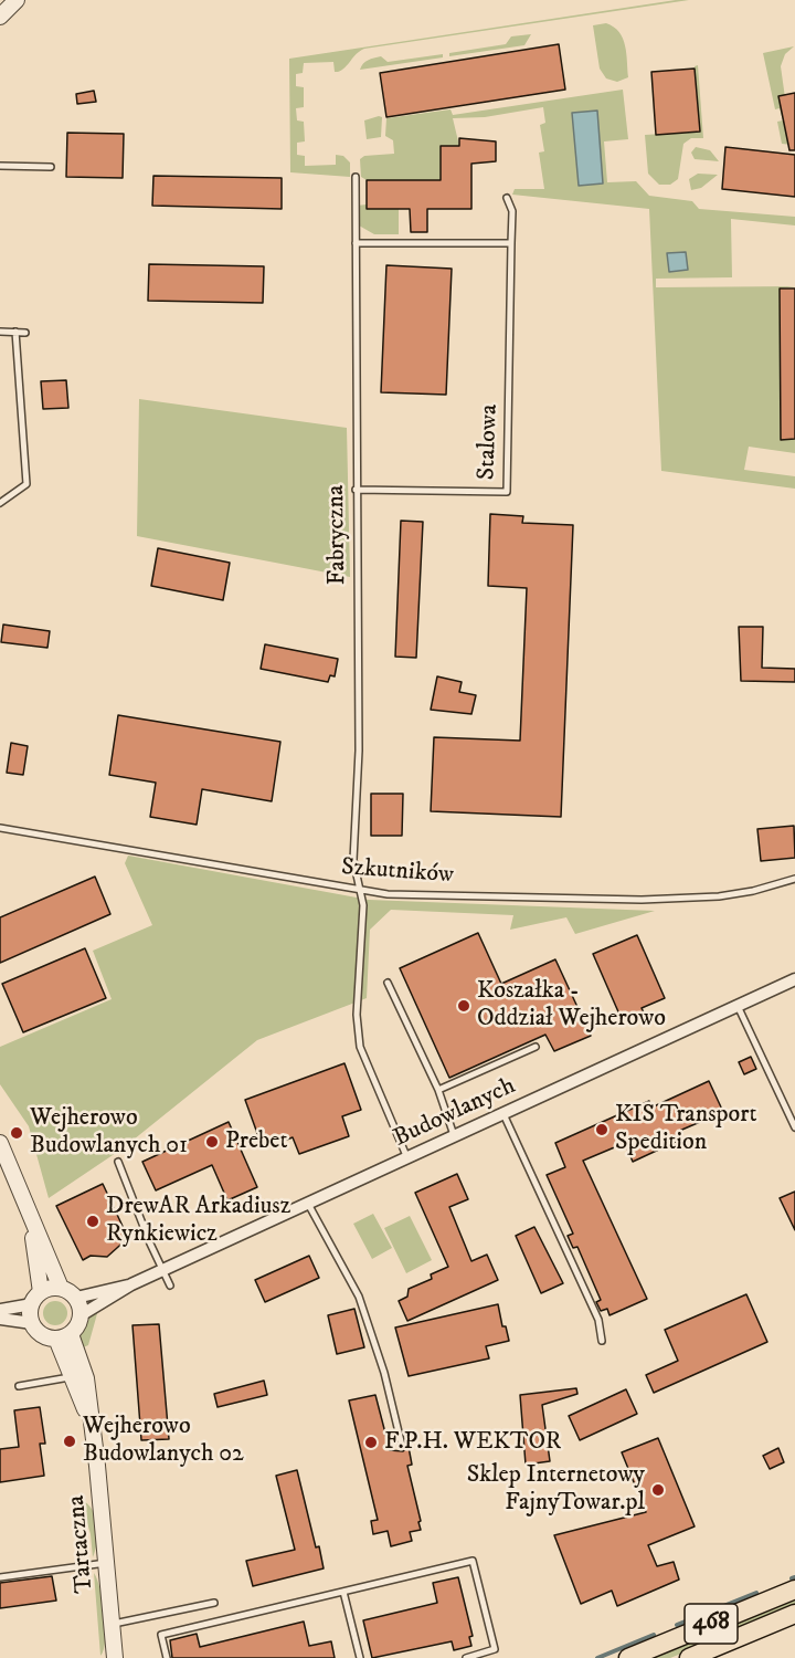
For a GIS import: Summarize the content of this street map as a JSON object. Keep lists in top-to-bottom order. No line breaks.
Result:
{"streets":{"main road":["468"],"street":["Budowlanych","Tartaczna"],"lane":["Stalowa","Fabryczna","Szkutników"]},"crossings":[["Stalowa","Fabryczna"],["Fabryczna","Szkutników"],["Fabryczna","Budowlanych"],["Budowlanych","Tartaczna"]],"places":["Koszałka - Oddział Wejherowo","KIS Transport Spedition","Wejherowo Budowlanych 01","Prebet","DrewAR Arkadiusz Rynkiewicz","Wejherowo Budowlanych 02","F.P.H. WEKTOR","Sklep Internetowy FajnyTowar.pl"]}
